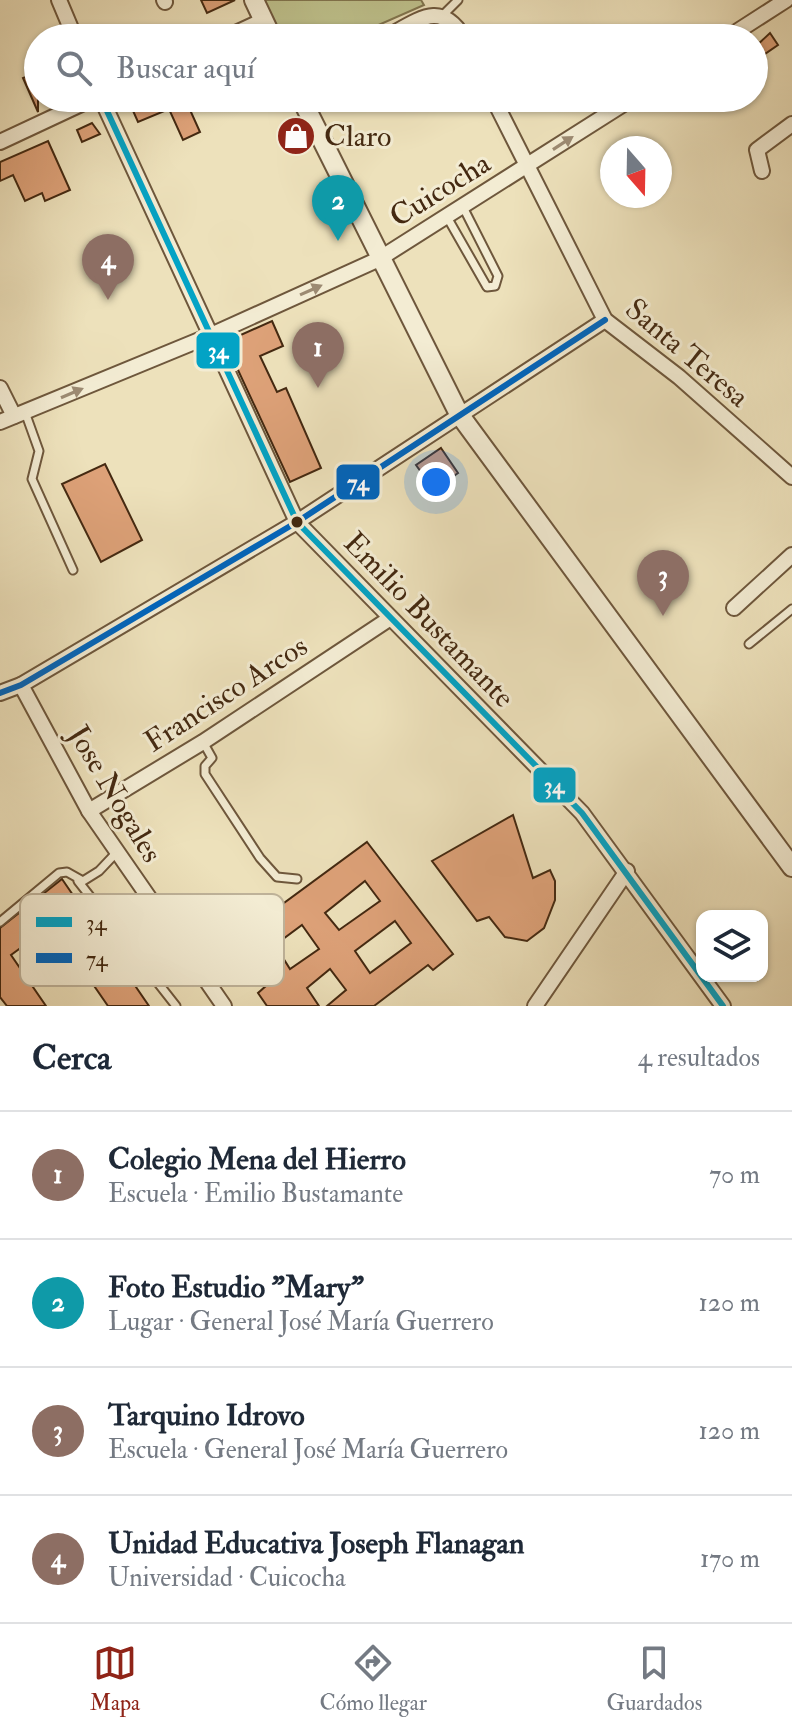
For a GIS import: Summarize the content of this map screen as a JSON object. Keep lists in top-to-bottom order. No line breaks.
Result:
{"streets":{"street":["Cuicocha","Santa Teresa","Emilio Bustamante","Francisco Arcos","Jose Nogales"]},"crossings":[["Cuicocha","Santa Teresa"],["Cuicocha","Emilio Bustamante"],["Emilio Bustamante","Francisco Arcos"],["Francisco Arcos","Jose Nogales"]],"one_way":["Cuicocha"],"places":{"shop":["Claro"]},"lines":["transit line 34","transit line 74"],"legend":["34","74"],"north":"bottom","page":{"search":"Buscar aquí","pins":["2","4","1","3"],"heading":["Cerca","4 resultados"],"list":[{"mark":"1","name":"Colegio Mena del Hierro","note":"Escuela · Emilio Bustamante","value":"70 m"},{"mark":"2","name":"Foto Estudio \"Mary\"","note":"Lugar · General José María Guerrero","value":"120 m"},{"mark":"3","name":"Tarquino Idrovo","note":"Escuela · General José María Guerrero","value":"120 m"},{"mark":"4","name":"Unidad Educativa Joseph Flanagan","note":"Universidad · Cuicocha","value":"170 m"}],"nav":["Mapa","Cómo llegar","Guardados"]}}
